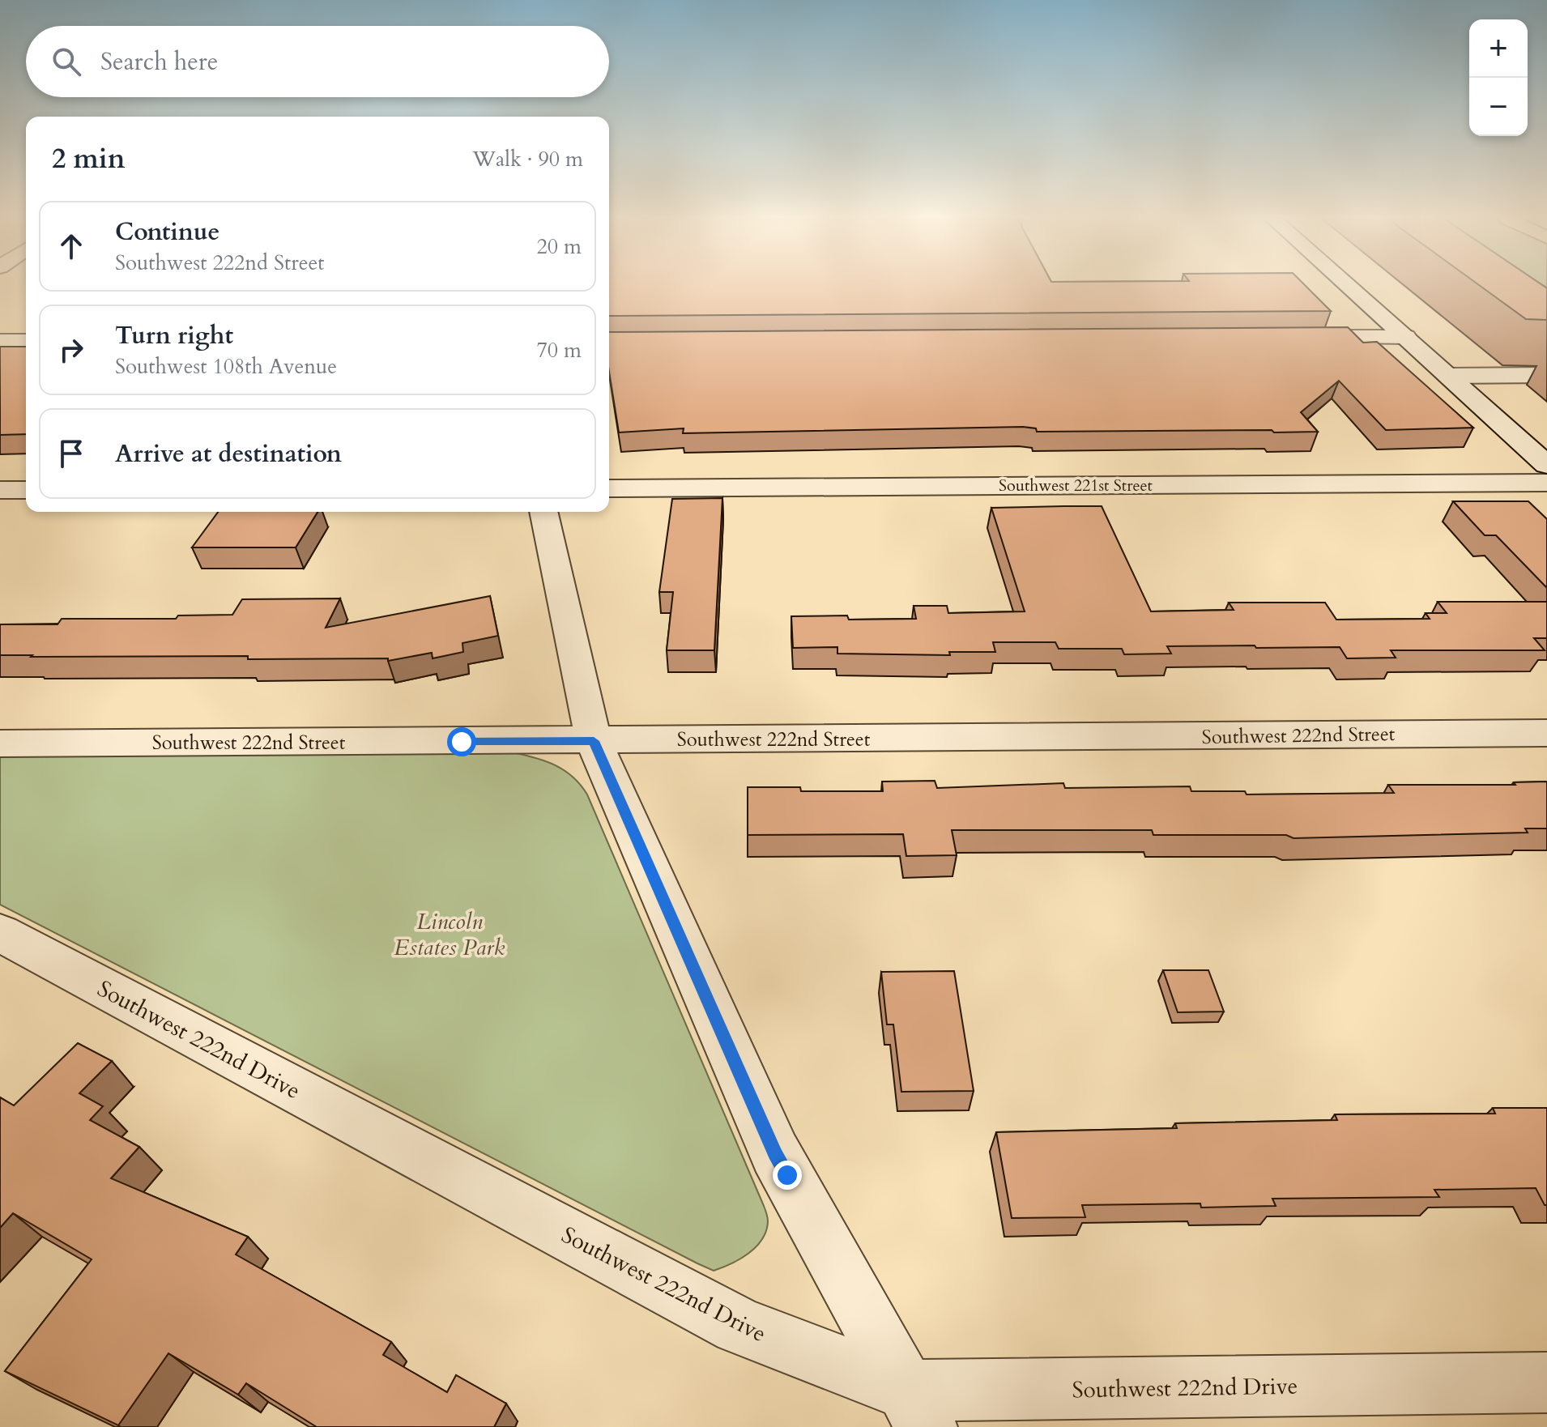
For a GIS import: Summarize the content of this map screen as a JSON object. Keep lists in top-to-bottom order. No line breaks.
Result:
{"streets":{"street":["Southwest 221st Street","Southwest 222nd Street","Southwest 222nd Drive"]},"parks":["Lincoln Estates Park"],"page":{"map_buttons":["+","−"],"search":"Search here","heading":["2 min","Walk · 90 m"],"list":[["Continue","Southwest 222nd Street","20 m"],["Turn right","Southwest 108th Avenue","70 m"],"Arrive at destination"]}}
